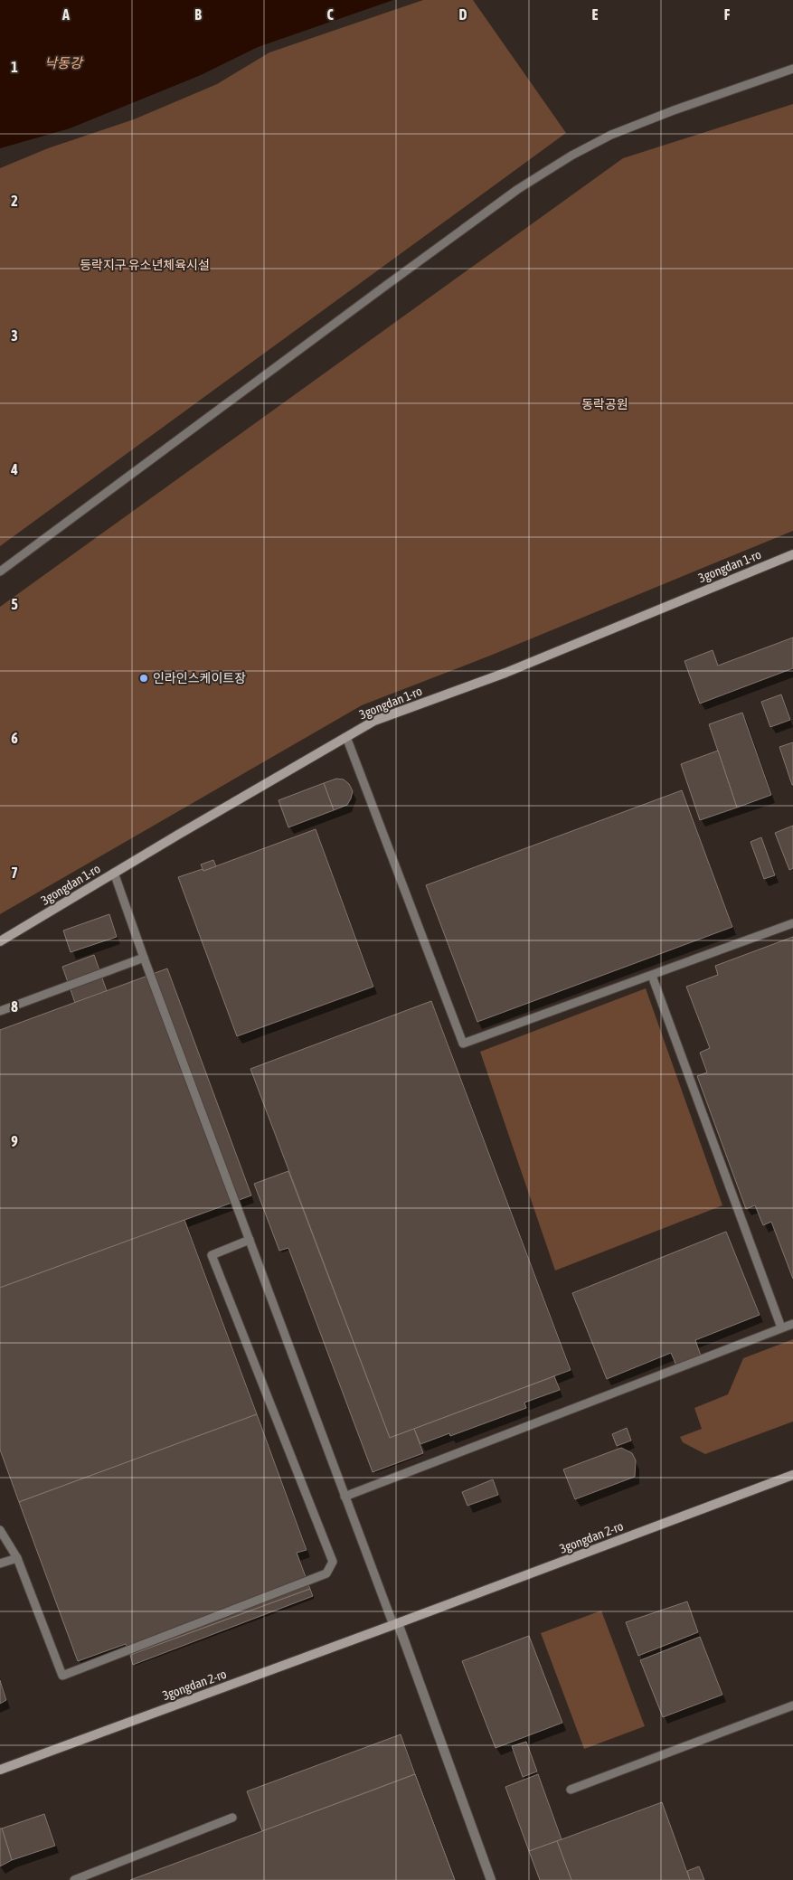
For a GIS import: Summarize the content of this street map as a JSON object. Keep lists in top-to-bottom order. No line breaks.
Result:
{"streets":{"street":["3gongdan 1-ro","3gongdan 2-ro"]},"water":["낙동강"],"parks":["등락지구 유소년체육시설","동락공원"],"places":["인라인스케이트장"],"grid":{"columns":["A","B","C","D","E","F"],"rows":["1","2","3","4","5","6","7","8","9"]}}
